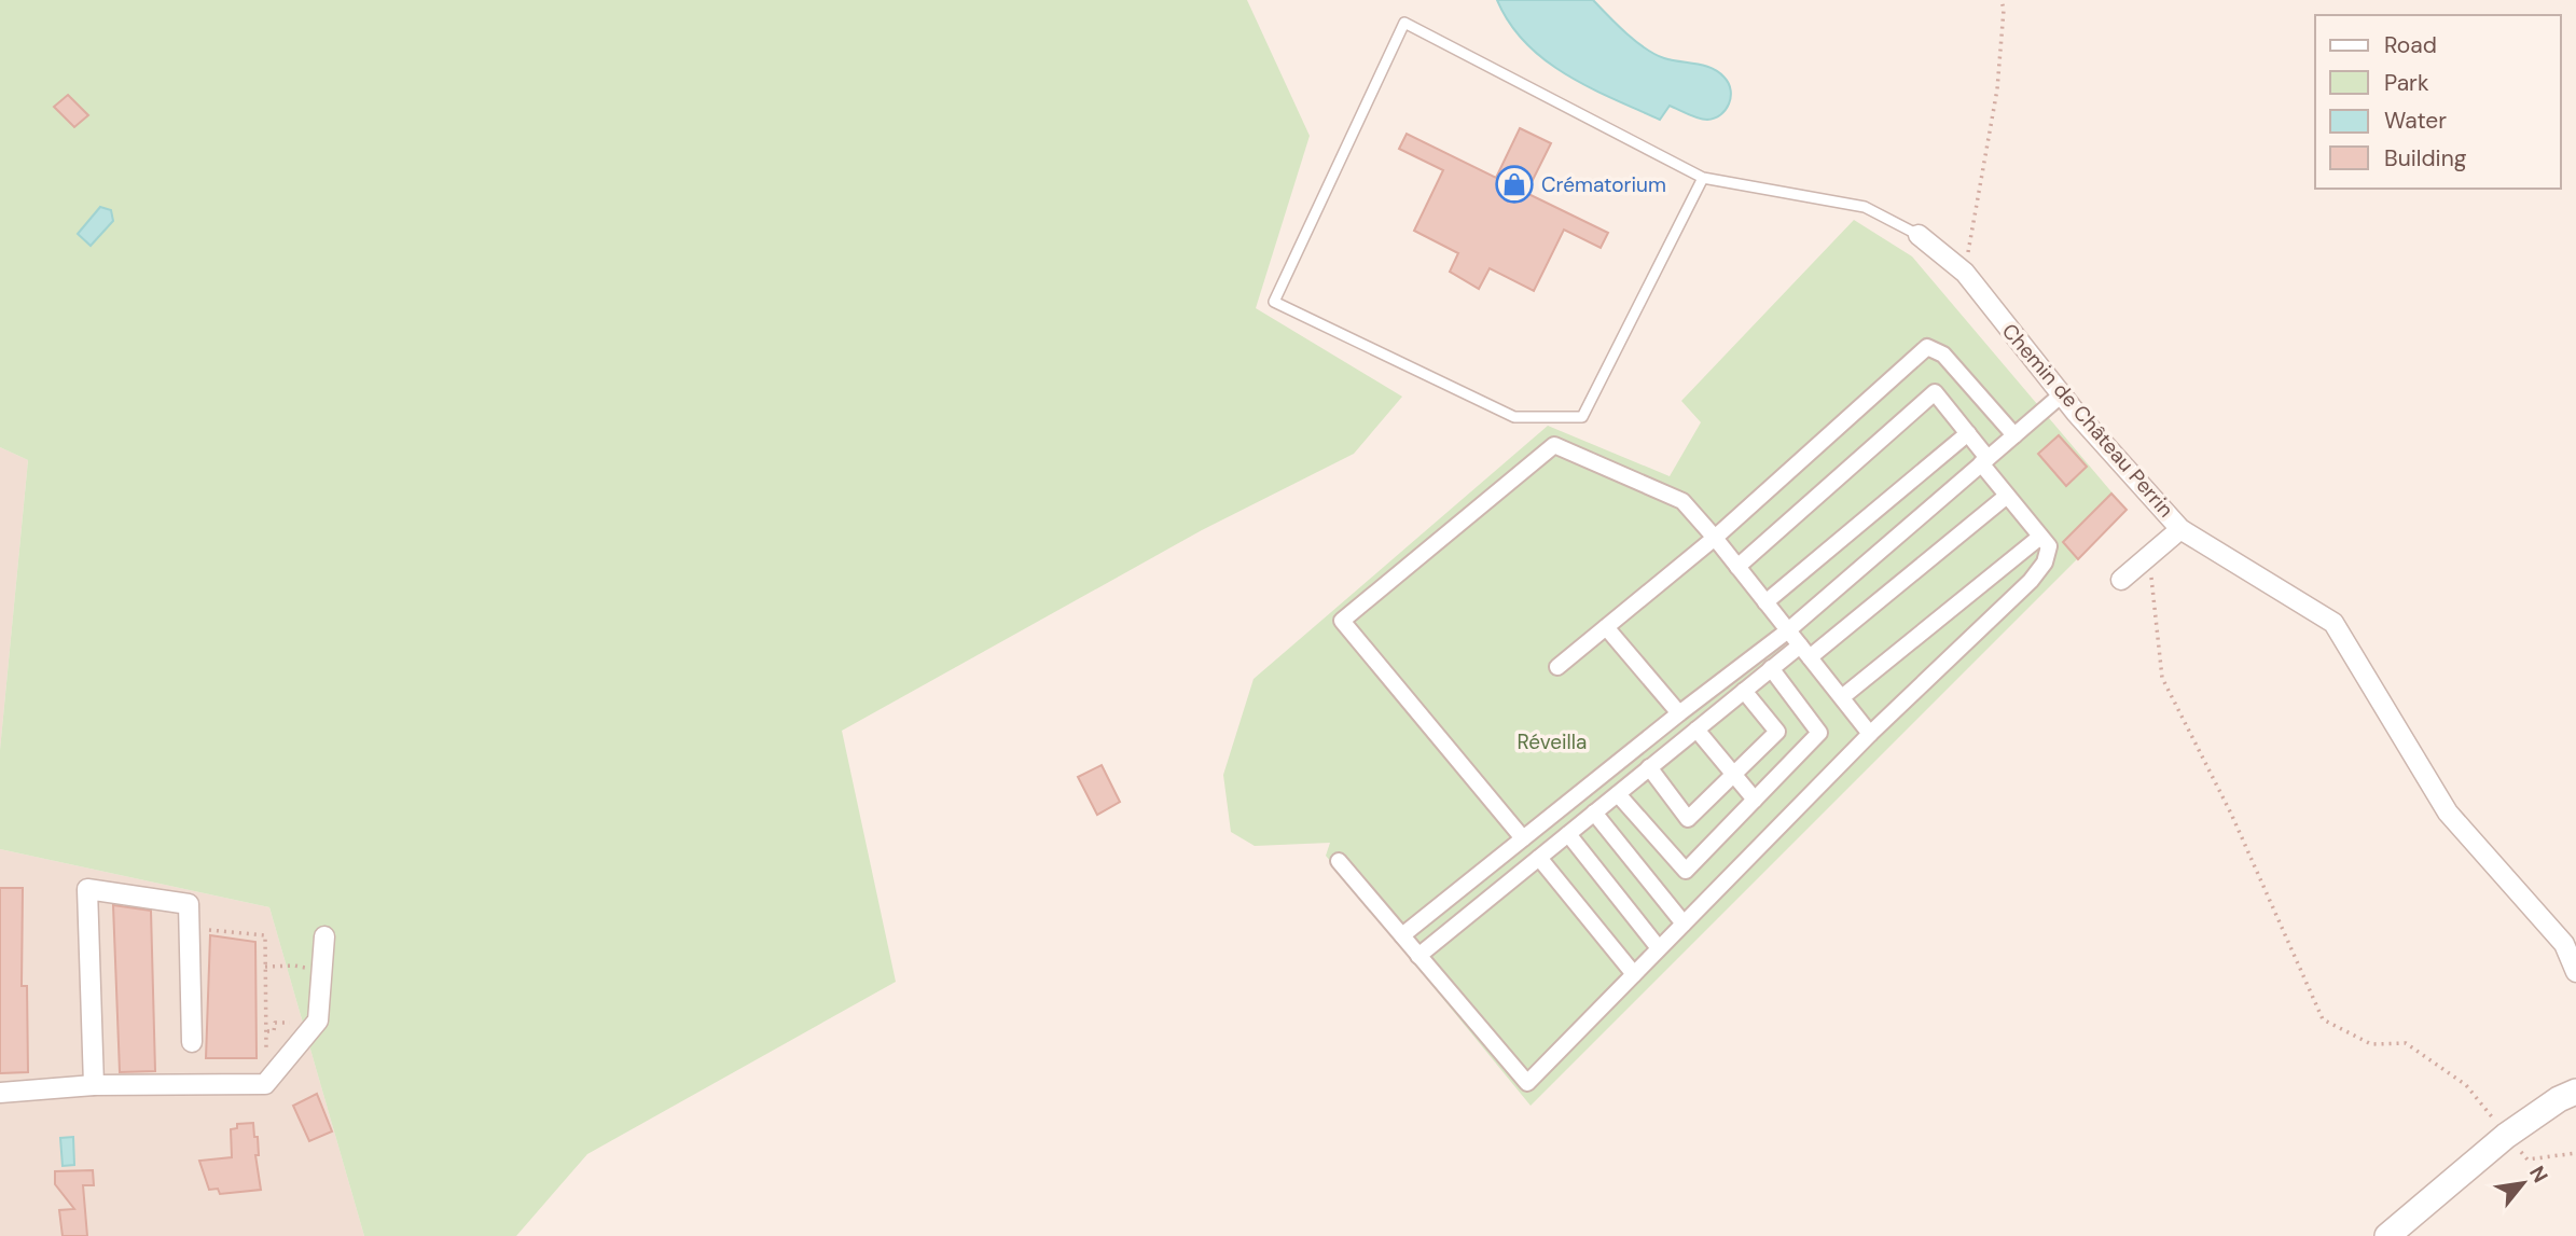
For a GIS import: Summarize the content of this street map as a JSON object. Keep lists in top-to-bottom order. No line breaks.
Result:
{"streets":{"street":["Chemin de Château Perrin"]},"parks":["Réveilla"],"places":{"shop":["Crématorium"]},"legend":["Road","Park","Water","Building"],"north":"top right"}
